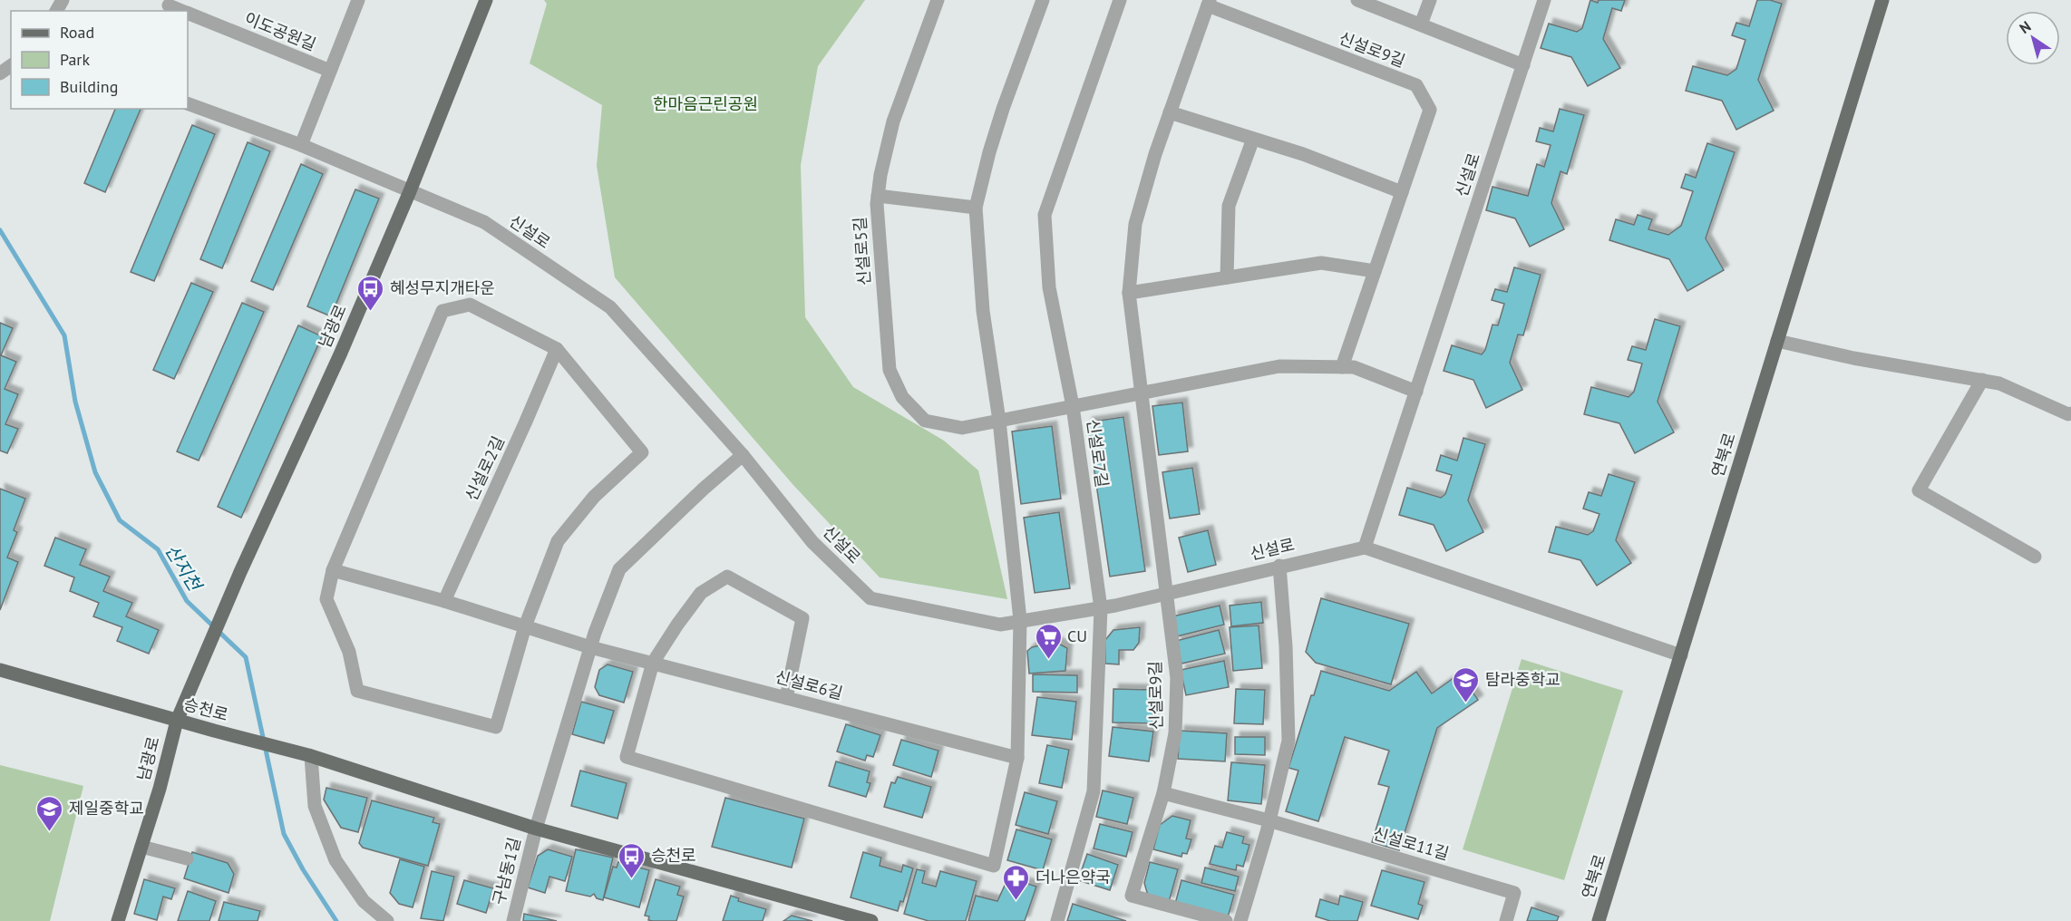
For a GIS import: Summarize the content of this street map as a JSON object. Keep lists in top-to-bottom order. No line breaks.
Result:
{"streets":{"main road":["남광로","연북로","승천로"],"street":["이도공원길","신설로9길","신설로","신설로5길","신설로7길","신설로2길","신설로6길","신설로11길","구남동1길"]},"crossings":[["신설로9길","신설로"],["신설로","남광로"],["신설로","신설로7길"],["신설로","구남동1길"],["남광로","승천로"],["신설로6길","구남동1길"],["승천로","구남동1길"]],"water":["산지천"],"parks":["한마음근린공원"],"places":{"bus stop":["혜성무지개타운","승천로"],"supermarket":["CU"],"school or university":["탐라중학교","제일중학교"],"pharmacy":["더나은약국"]},"legend":["Road","Park","Building"],"north":"top left"}
